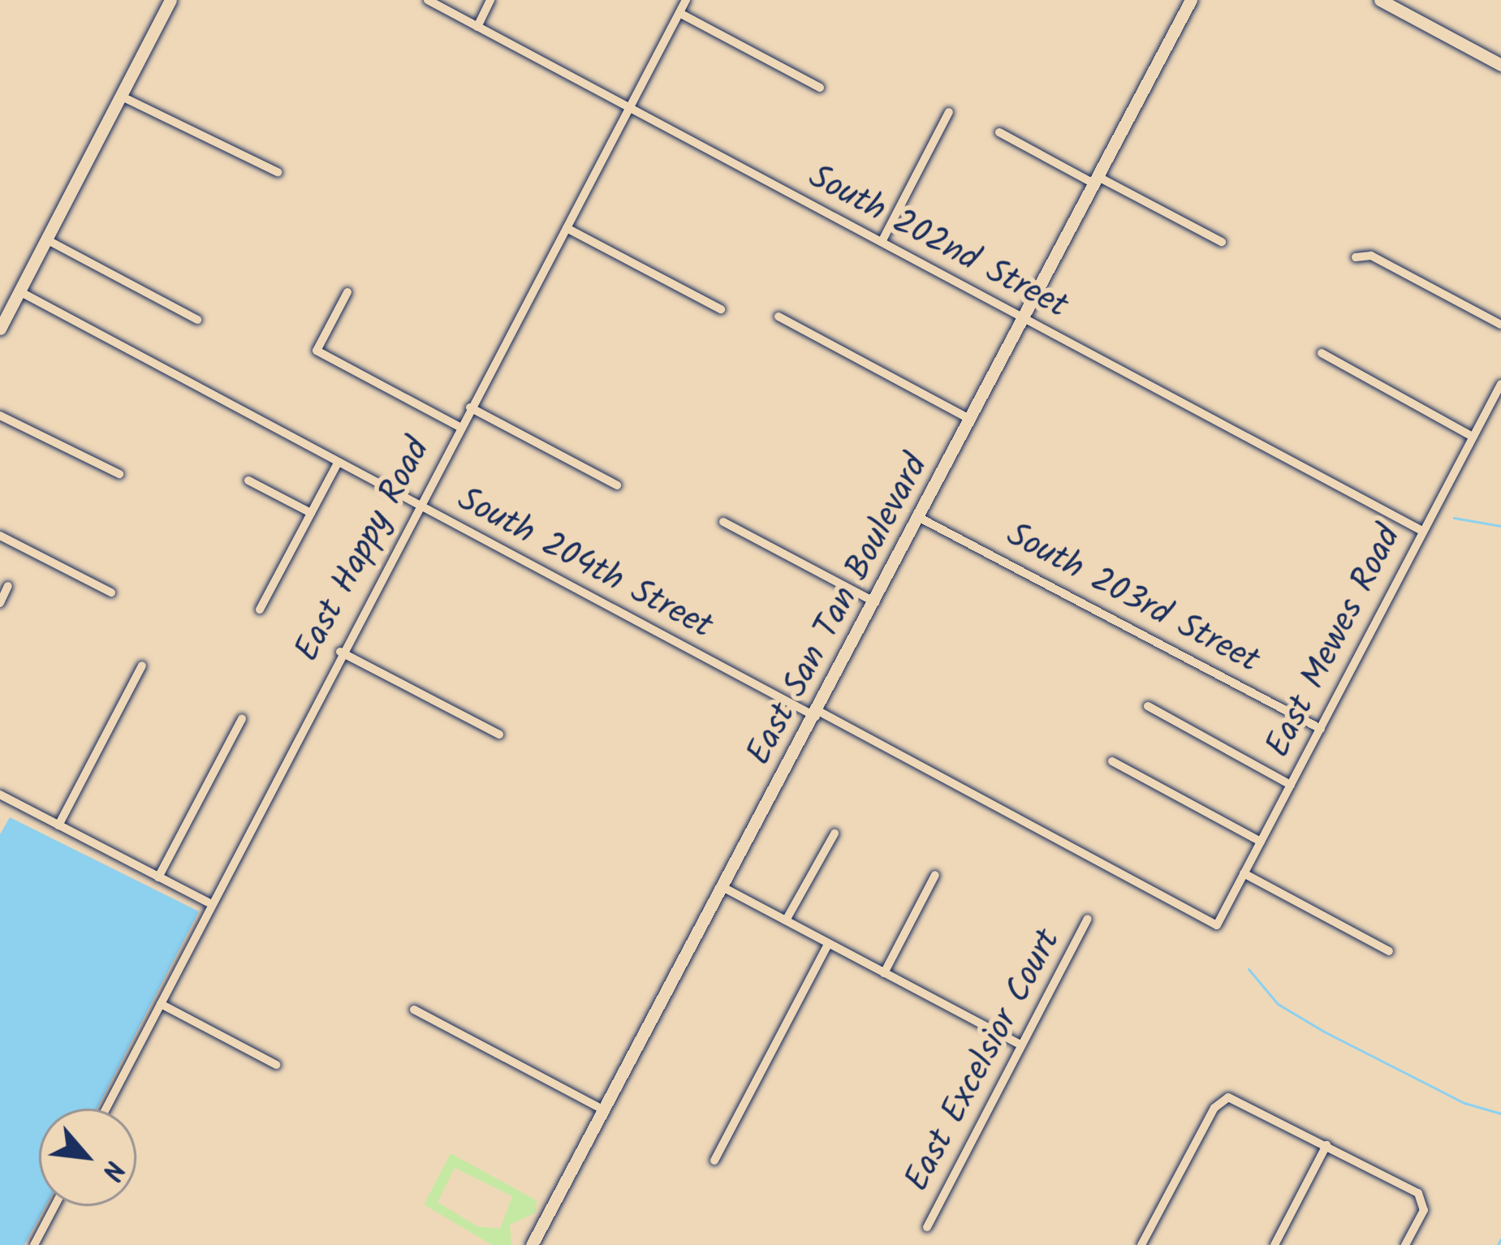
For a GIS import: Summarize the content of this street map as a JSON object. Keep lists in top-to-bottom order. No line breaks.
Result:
{"streets":{"street":["South 202nd Street","East Happy Road","South 204th Street","South 203rd Street","East San Tan Boulevard","East Mewes Road","East Excelsior Court"]},"crossings":[["South 202nd Street","East Happy Road"],["South 202nd Street","East San Tan Boulevard"],["South 202nd Street","East Mewes Road"],["East Happy Road","South 204th Street"],["South 204th Street","East San Tan Boulevard"],["South 204th Street","East Mewes Road"],["South 203rd Street","East San Tan Boulevard"],["South 203rd Street","East Mewes Road"]],"north":"bottom right"}
